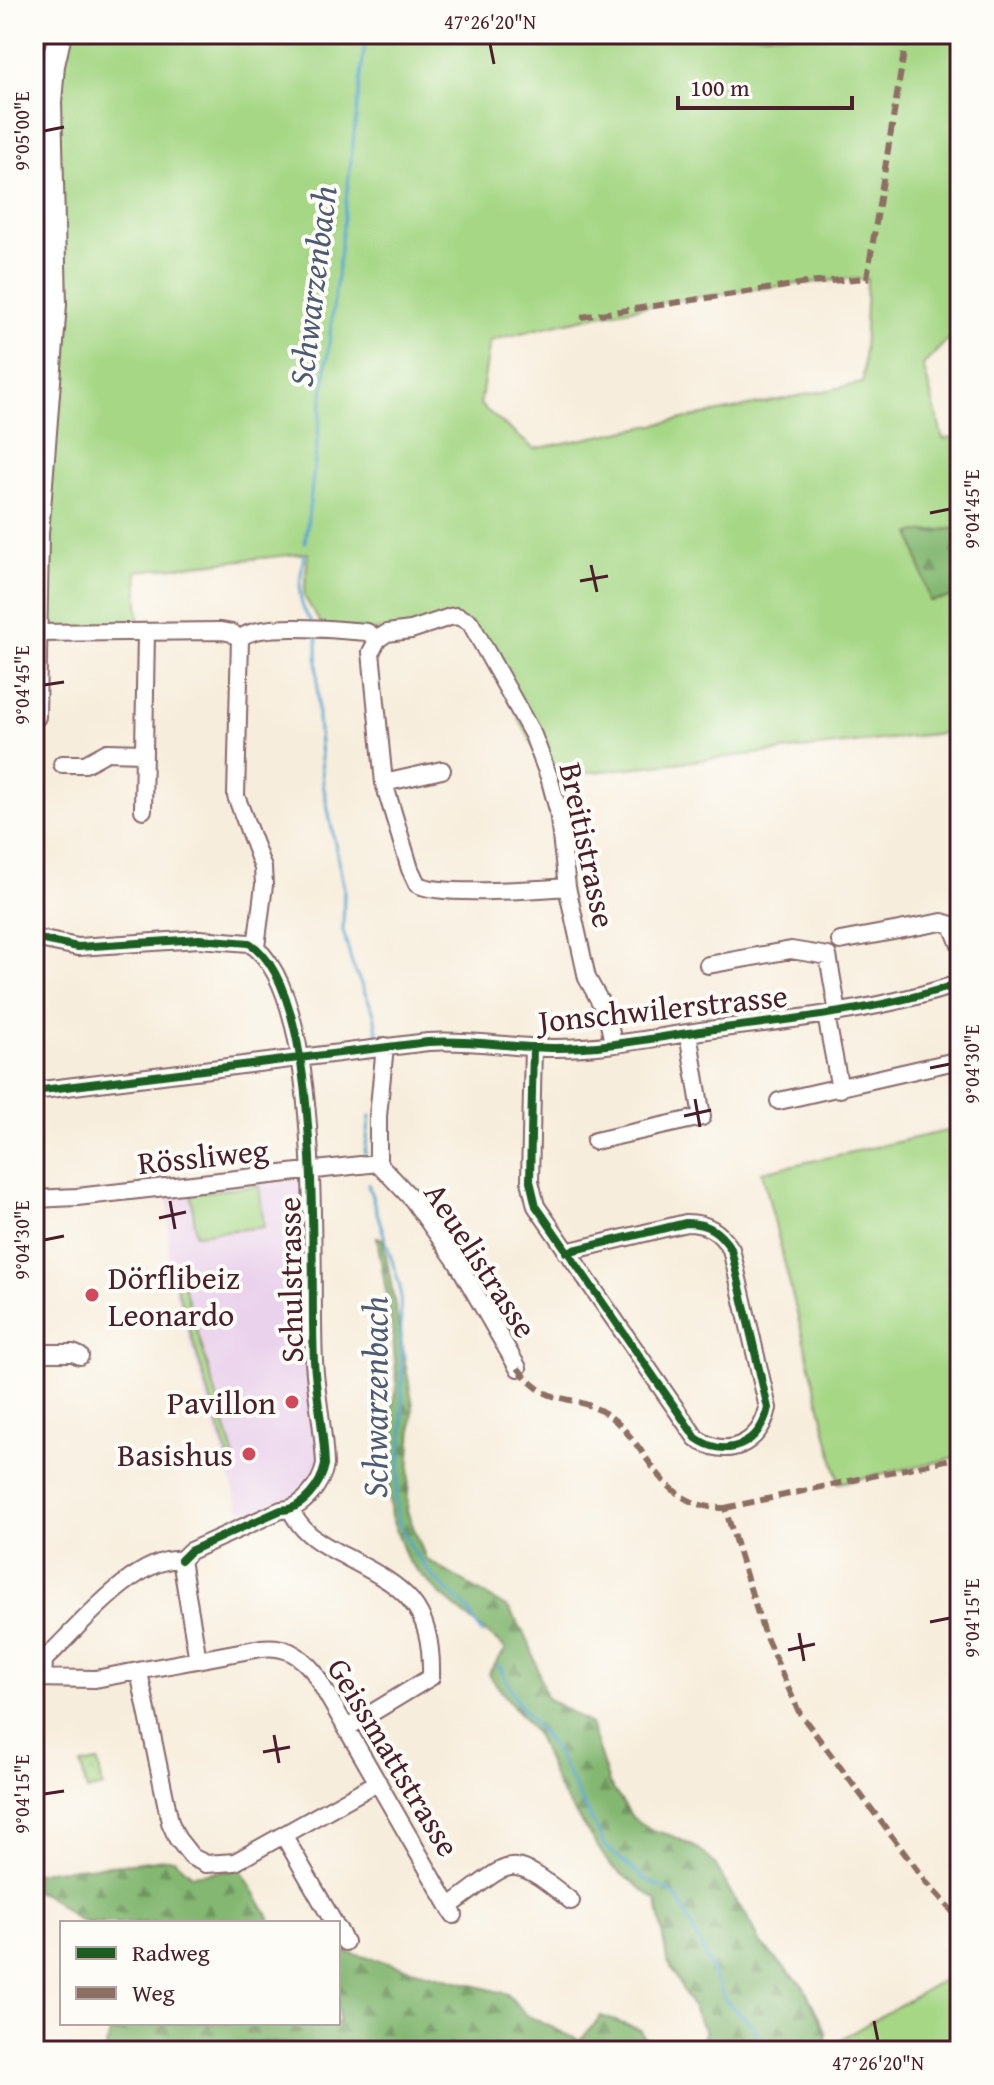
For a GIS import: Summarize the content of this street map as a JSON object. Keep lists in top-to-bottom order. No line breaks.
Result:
{"streets":{"street":["Breitistrasse","Jonschwilerstrasse","Rössliweg","Aeuelistrasse","Schulstrasse","Geissmattstrasse"]},"crossings":[["Breitistrasse","Jonschwilerstrasse"],["Jonschwilerstrasse","Schulstrasse"],["Rössliweg","Aeuelistrasse"],["Rössliweg","Schulstrasse"],["Schulstrasse","Geissmattstrasse"]],"water":["Schwarzenbach"],"places":["Dörflibeiz Leonardo","Pavillon","Basishus"],"legend":["Radweg","Weg"],"scale_bar":"100 m","coordinates":["47°26'20\"N","9°05'00\"E","9°04'45\"E","9°04'30\"E","9°04'15\"E"]}
